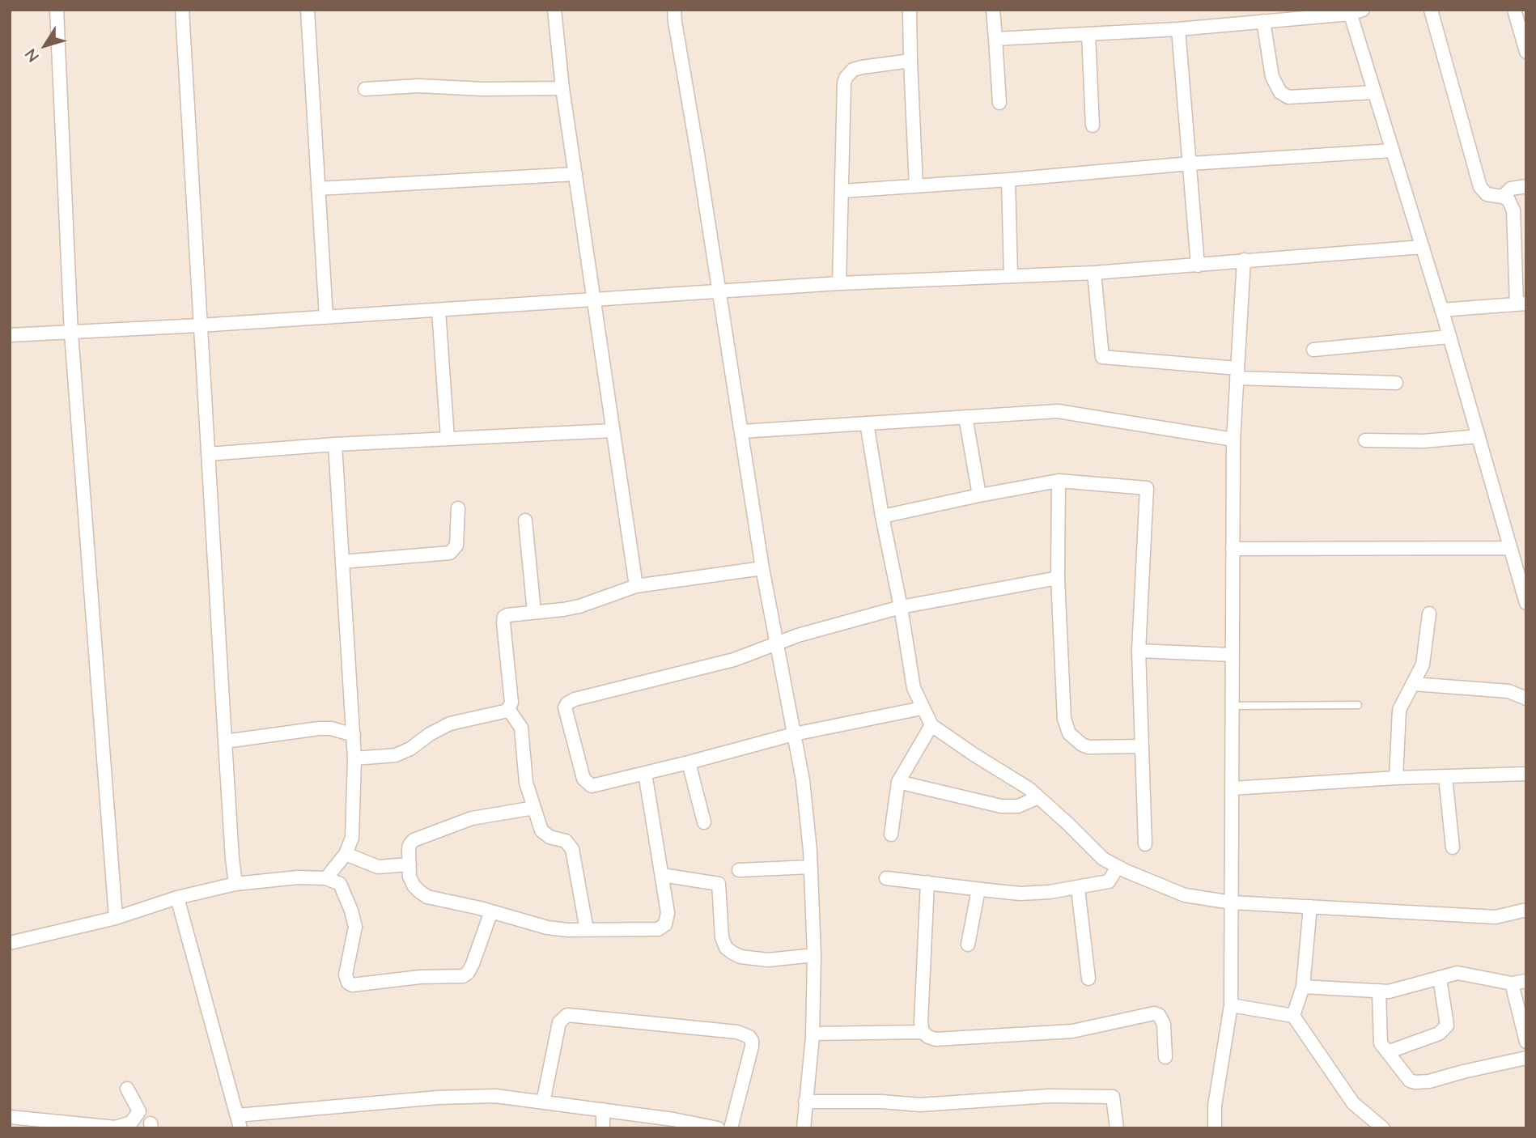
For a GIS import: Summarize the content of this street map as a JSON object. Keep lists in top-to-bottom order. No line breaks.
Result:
{"north":"bottom left"}
